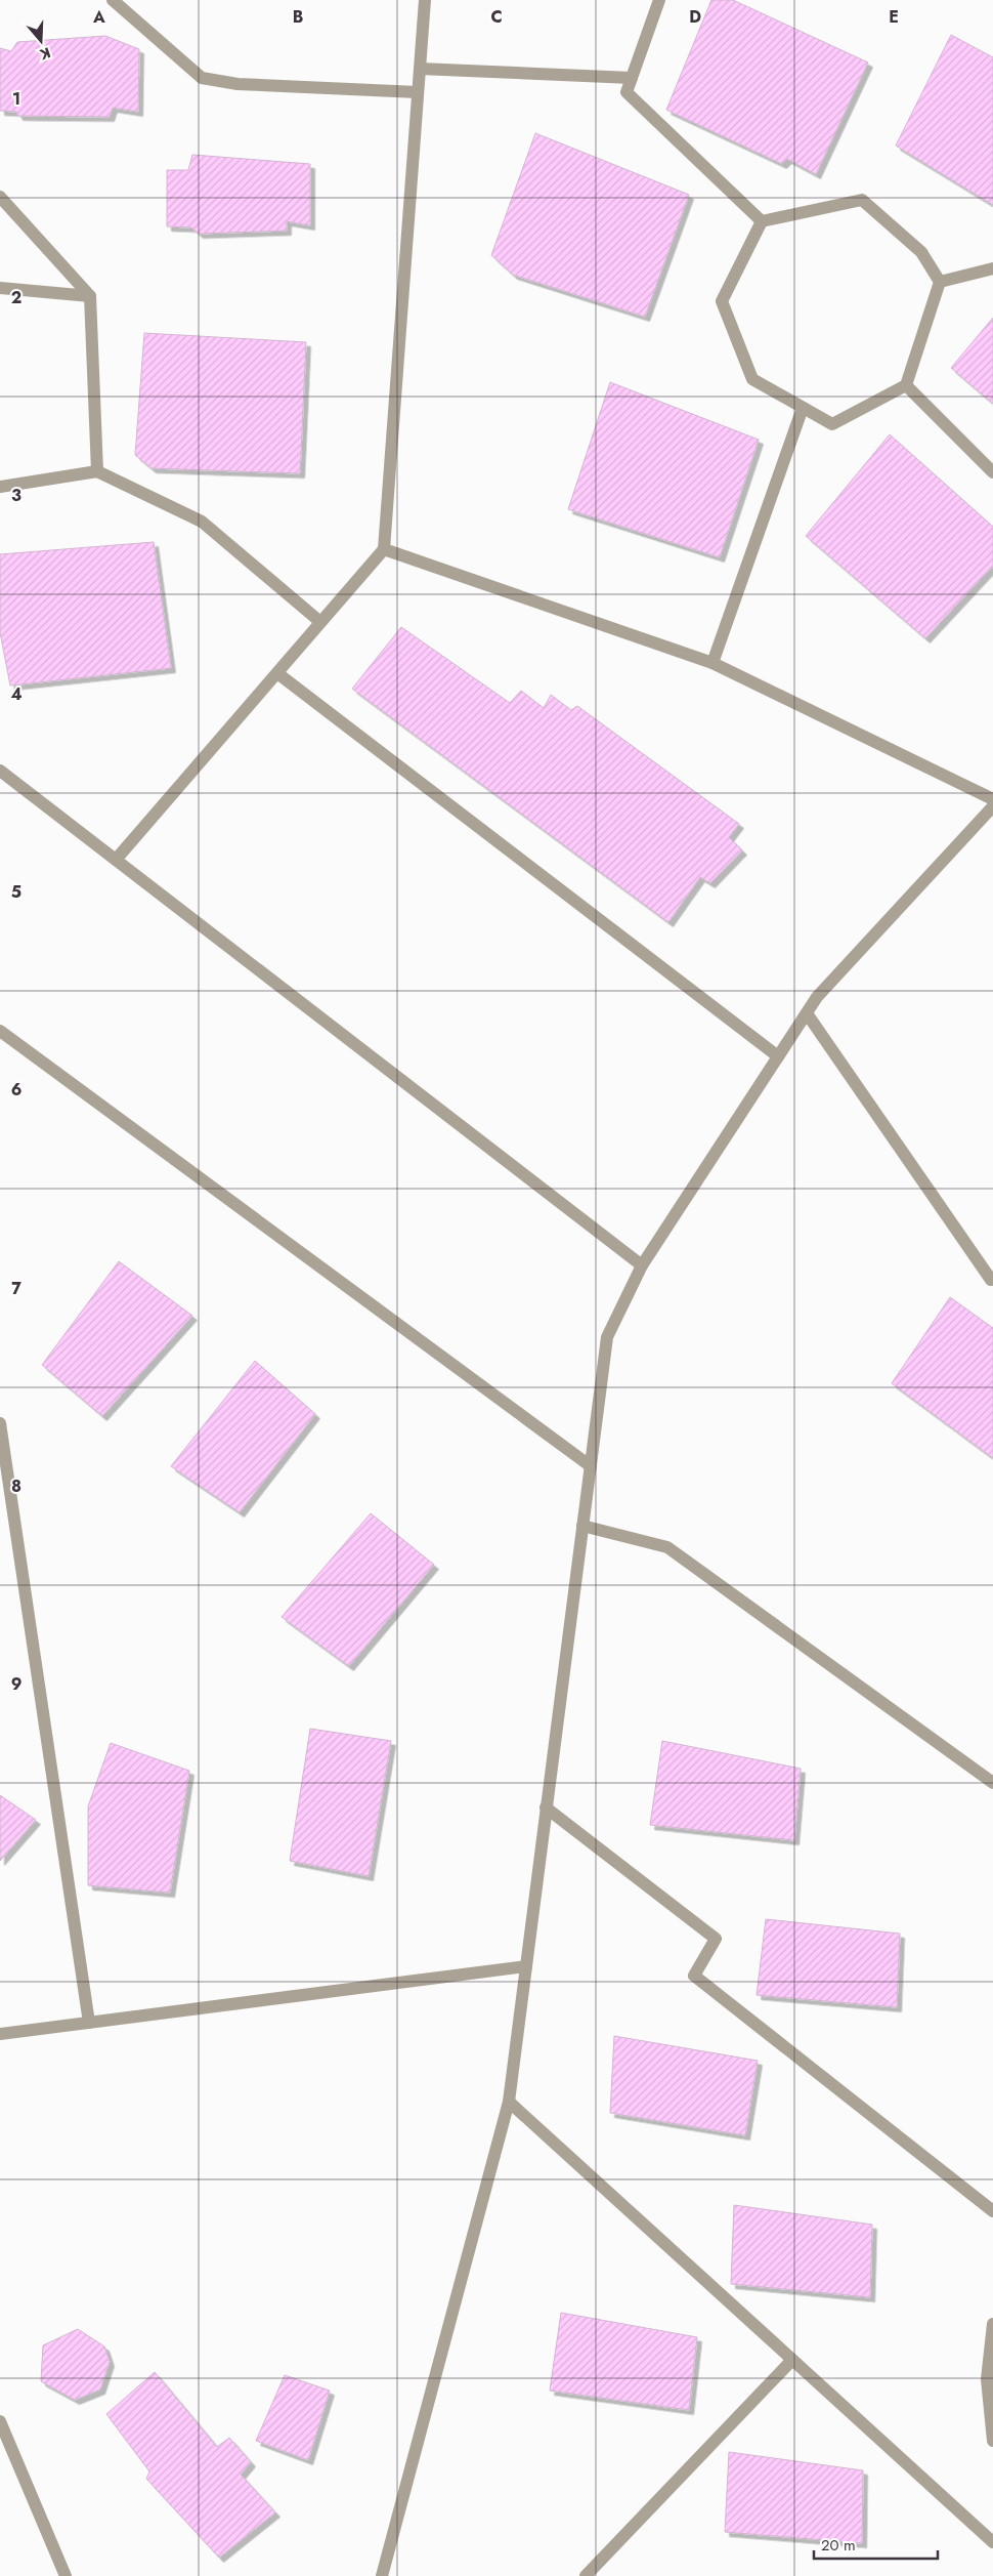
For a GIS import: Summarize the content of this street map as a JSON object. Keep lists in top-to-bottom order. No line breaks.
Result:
{"scale_bar":"20 m","north":"bottom","grid":{"columns":["A","B","C","D","E"],"rows":["1","2","3","4","5","6","7","8","9"]}}
